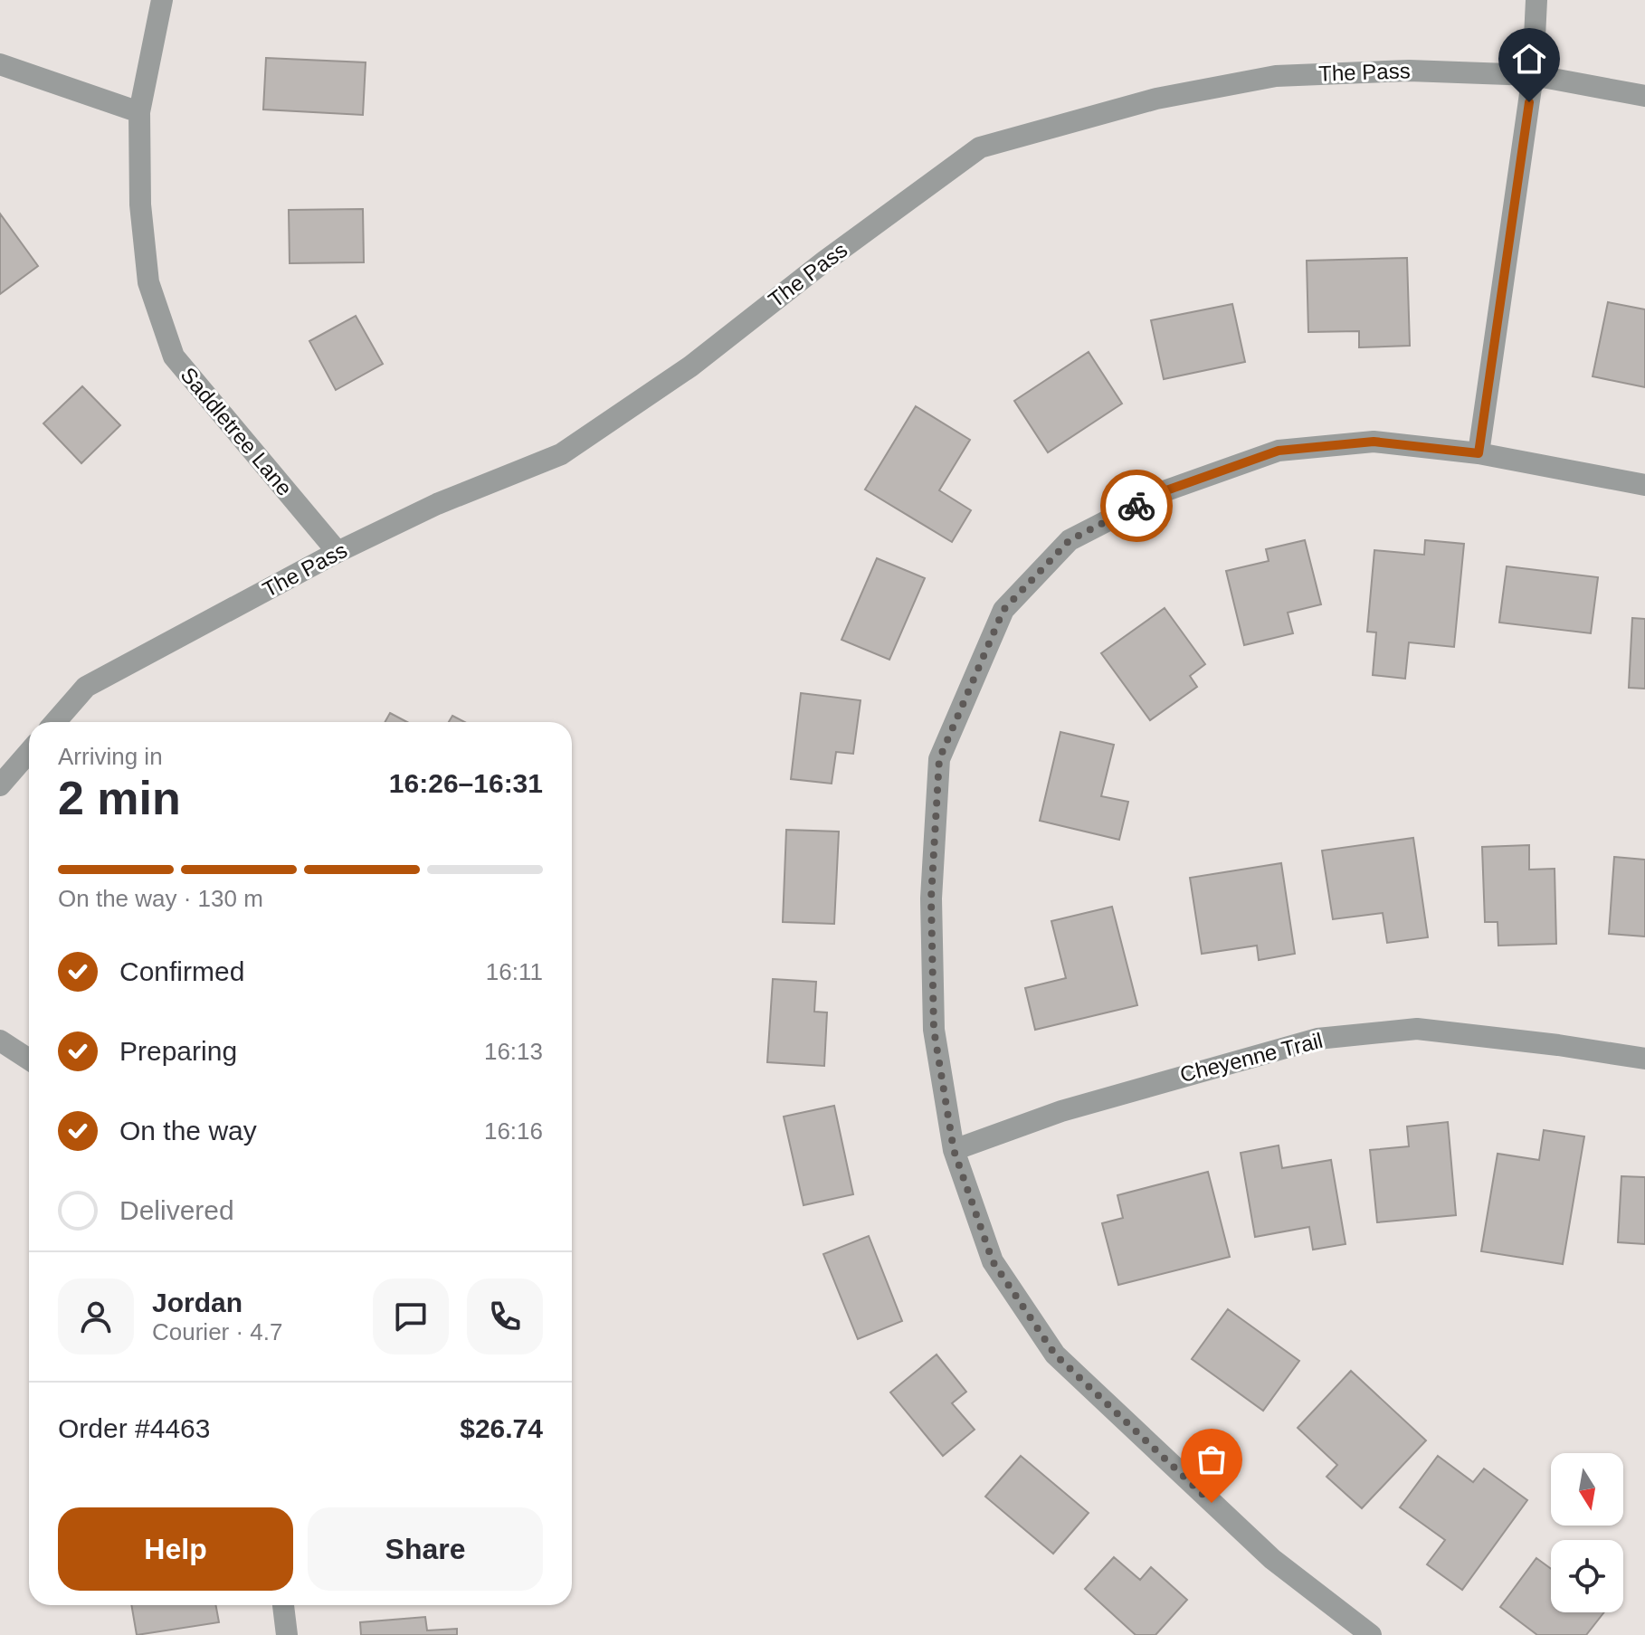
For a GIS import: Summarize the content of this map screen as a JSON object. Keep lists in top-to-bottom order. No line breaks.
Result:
{"streets":{"street":["The Pass","Saddletree Lane","Cheyenne Trail"]},"crossings":[["The Pass","Saddletree Lane"]],"north":"bottom","page":{"heading":["2 min","Arriving in","16:26–16:31"],"panel":["Jordan","Courier · 4.7","Order #4463","$26.74"],"bar":"On the way · 130 m","list":[["Confirmed","16:11"],["Preparing","16:13"],["On the way","16:16"],"Delivered"],"buttons":["Help","Share"]}}
